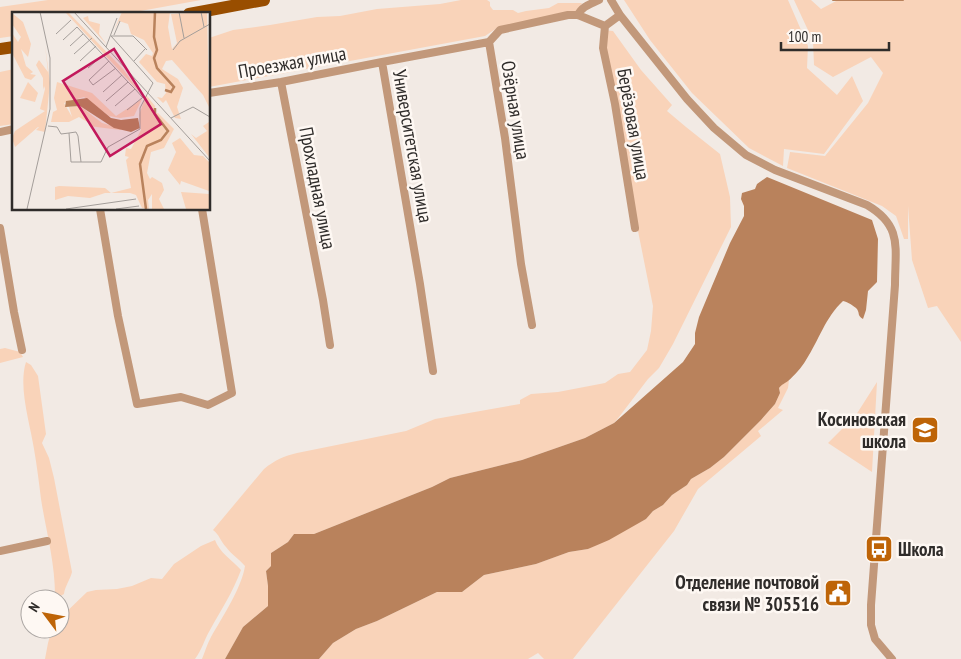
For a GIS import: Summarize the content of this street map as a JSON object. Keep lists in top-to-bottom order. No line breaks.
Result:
{"streets":{"street":["Проезжая улица","Озёрная улица","Берёзовая улица","Университетская улица","Прохладная улица"]},"crossings":[["Проезжая улица","Университетская улица"],["Проезжая улица","Прохладная улица"],["Озёрная улица","Университетская улица"]],"places":{"school or university":["Косиновская школа"],"bus stop":["Школа"],"public building":["Отделение почтовой связи № 305516"]},"scale_bar":"100 m","north":"top left"}
